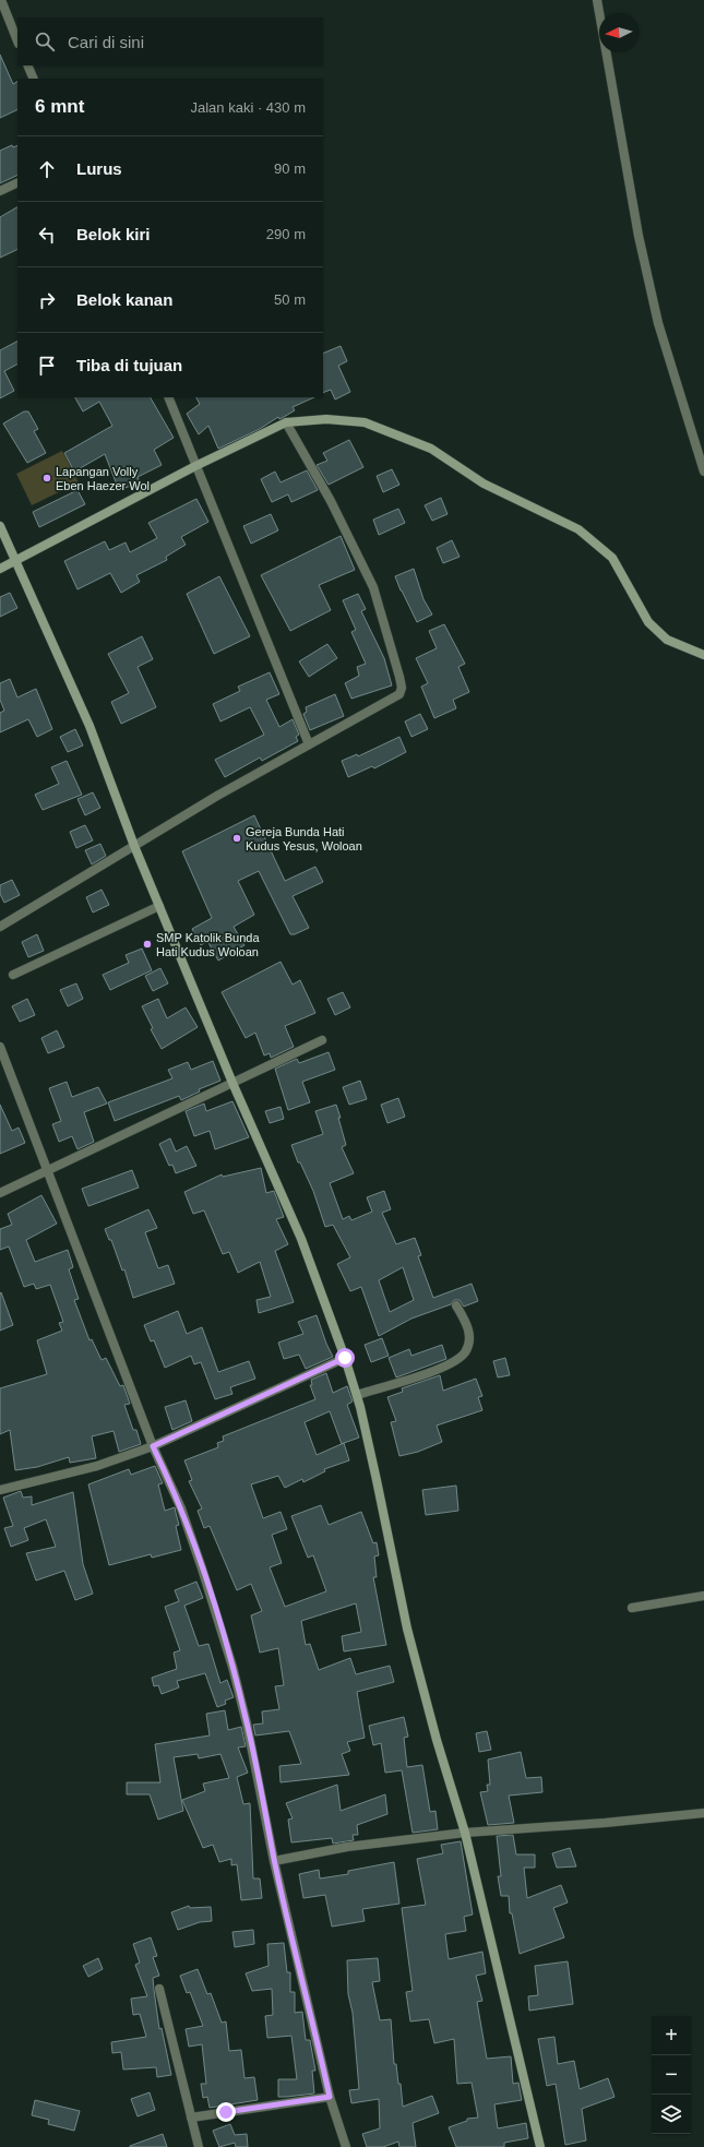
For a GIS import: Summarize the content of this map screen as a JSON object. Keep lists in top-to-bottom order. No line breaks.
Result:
{"places":["Lapangan Volly Eben Haezer Wol","Gereja Bunda Hati Kudus Yesus, Woloan","SMP Katolik Bunda Hati Kudus Woloan"],"north":"left","page":{"search":"Cari di sini","heading":["6 mnt","Jalan kaki · 430 m"],"list":[["Lurus","90 m"],["Belok kiri","290 m"],["Belok kanan","50 m"],"Tiba di tujuan"],"map_buttons":["+","−"]}}
